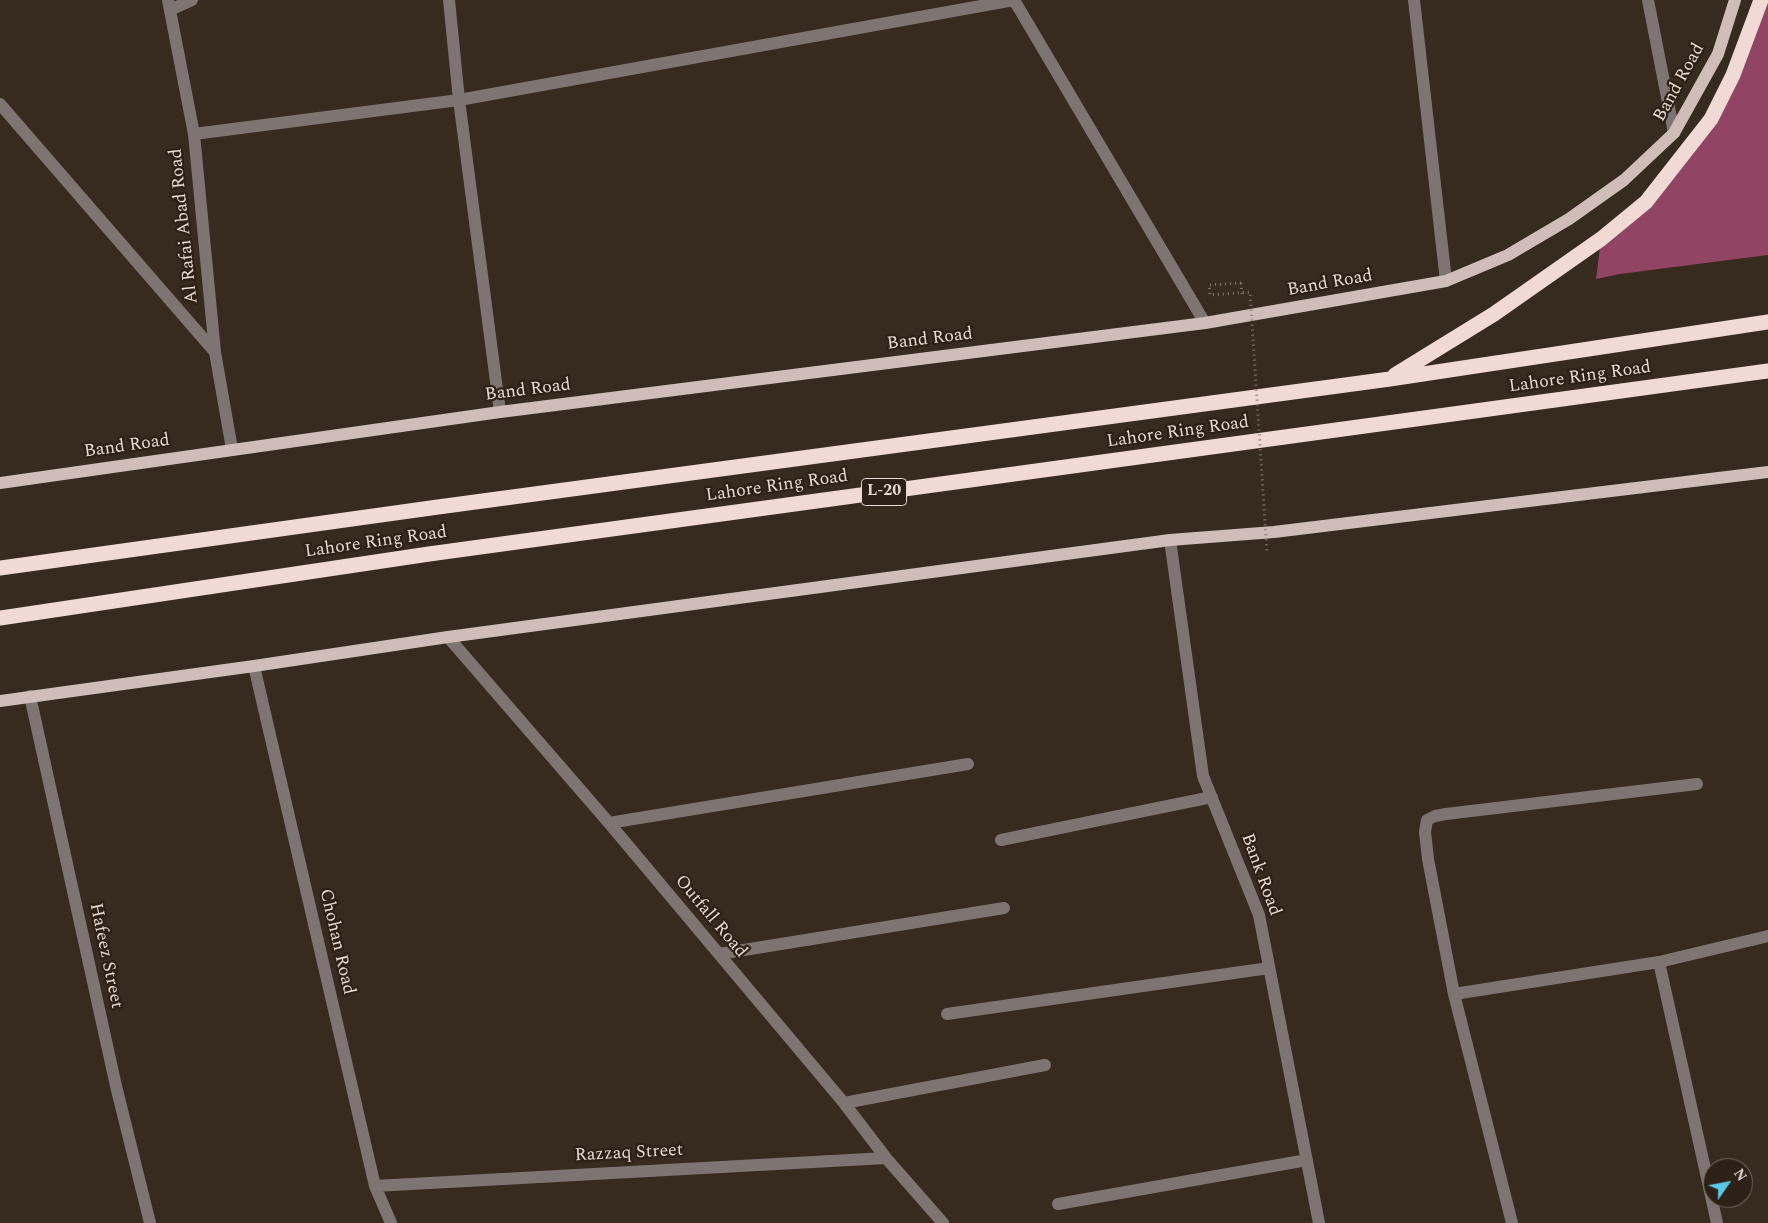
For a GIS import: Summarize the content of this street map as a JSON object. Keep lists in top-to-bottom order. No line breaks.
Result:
{"streets":{"highway":["Lahore Ring Road","L-20"],"main road":["Band Road"],"street":["Al Rafai Abad Road","Bank Road","Outfall Road","Chohan Road","Hafeez Street","Razzaq Street"]},"crossings":[["Band Road","Al Rafai Abad Road"],["Outfall Road","Razzaq Street"],["Chohan Road","Razzaq Street"]],"north":"top right"}
